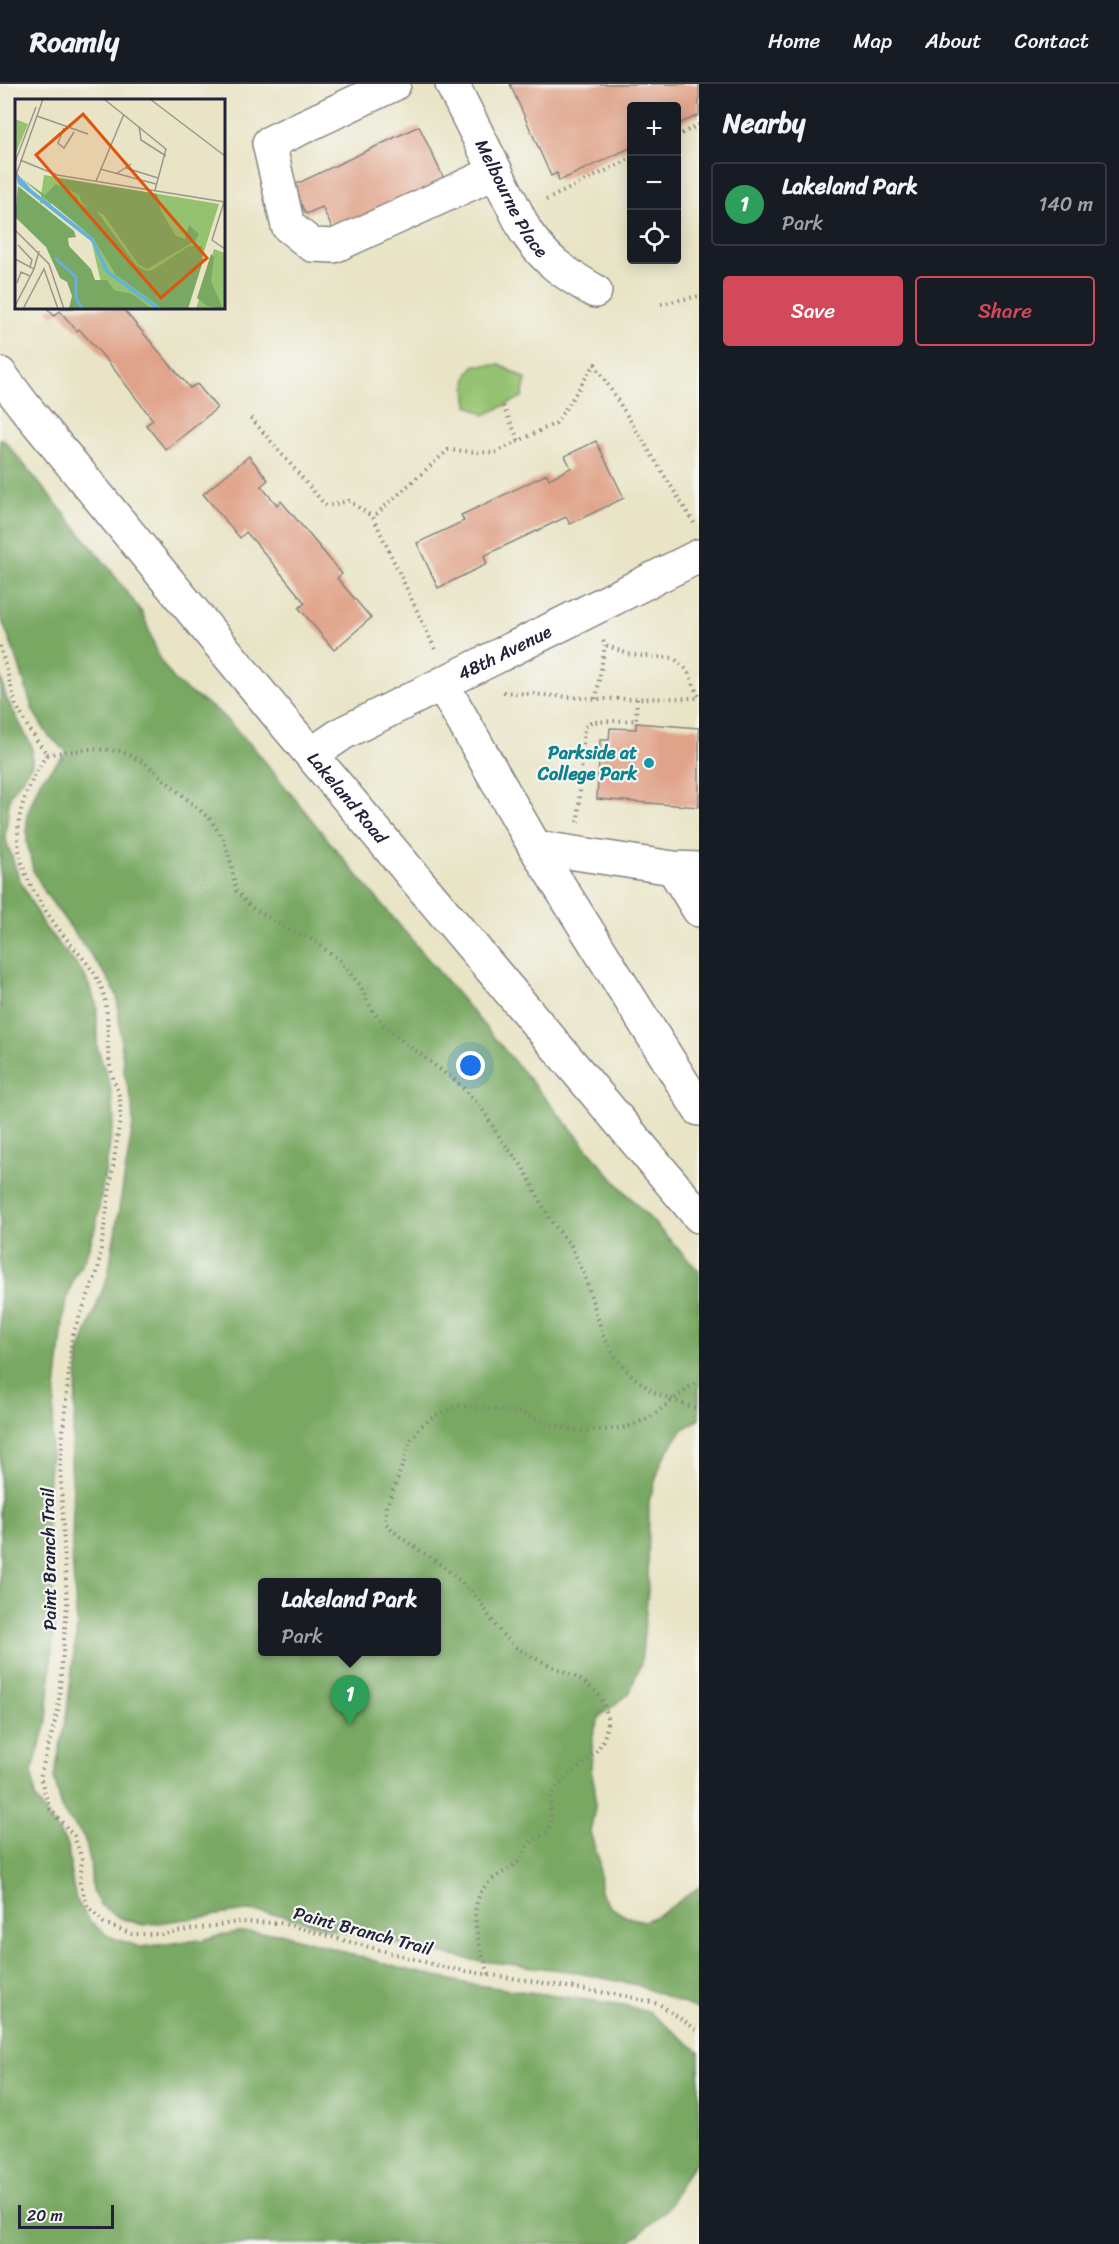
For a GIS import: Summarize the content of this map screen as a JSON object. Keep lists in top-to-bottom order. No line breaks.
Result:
{"streets":{"street":["Melbourne Place","48th Avenue","Lakeland Road"],"path":["Paint Branch Trail"]},"crossings":[["48th Avenue","Lakeland Road"]],"places":["Parkside at College Park"],"scale_bar":"20 m","page":{"header":"Roamly","nav":["Home","Map","About","Contact"],"heading":"Nearby","map_buttons":["+","−"],"list":[{"mark":"1","name":"Lakeland Park","note":"Park","value":"140 m"}],"buttons":["Save","Share"],"popup":["Lakeland Park","Park"],"pins":"1","scale":"20 m"}}
